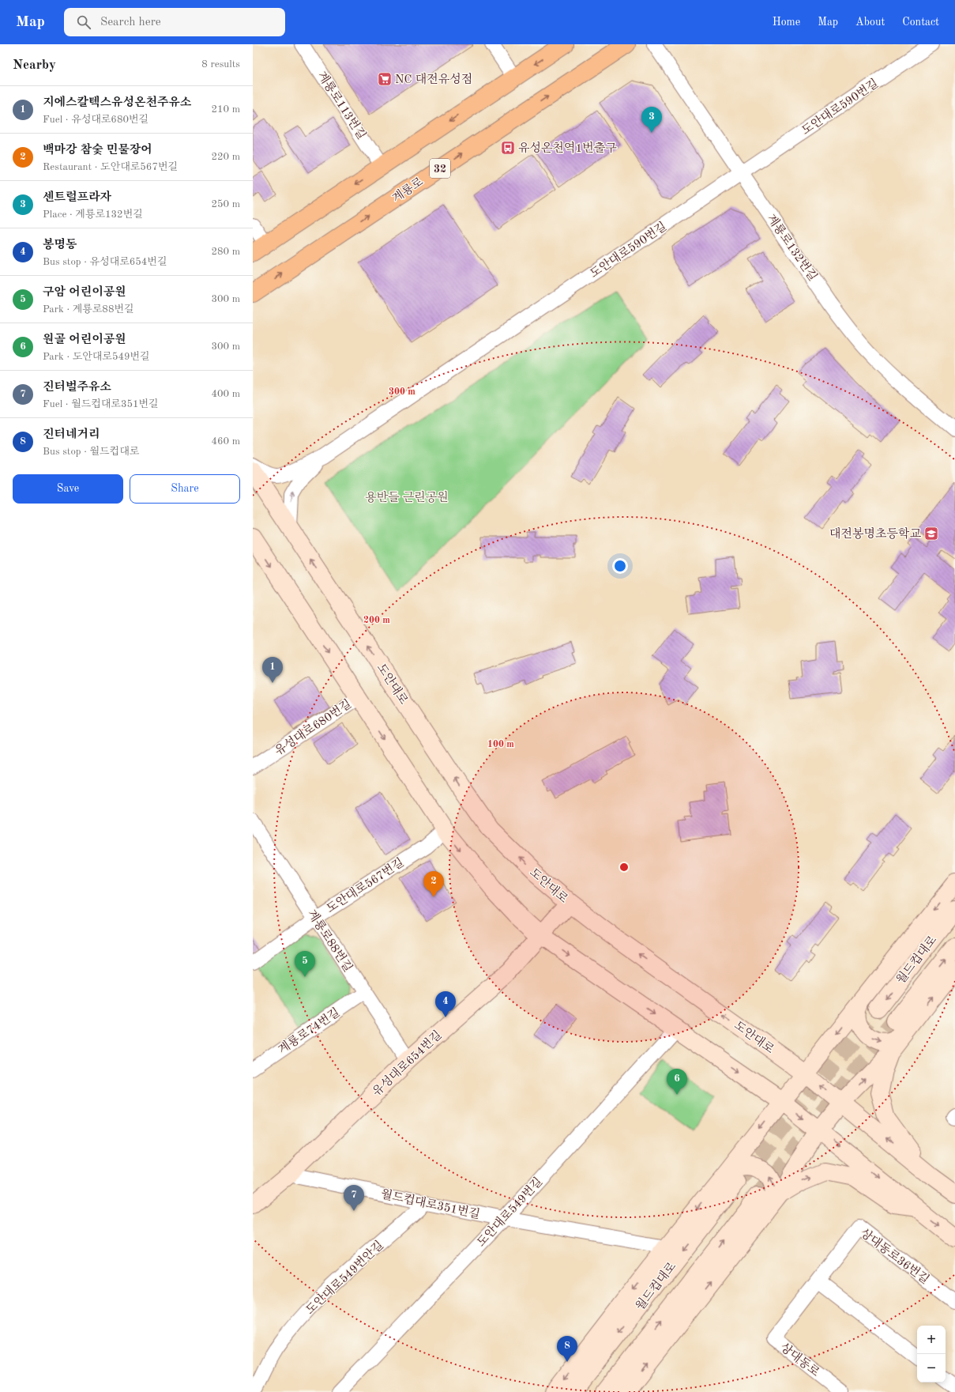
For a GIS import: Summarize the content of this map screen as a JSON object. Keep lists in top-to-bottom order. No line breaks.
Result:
{"streets":{"main road":["32","계룡로"],"street":["계룡로113번길","도안대로590번길","계룡로132번길","도안대로","유성대로680번길","도안대로567번길","계룡로88번길","월드컵대로","계룡로74번길","유성대로654번길","월드컵대로351번길","도안대로549번길","상대동로36번길","도안대로549번안길","상대동로"]},"crossings":[["도안대로590번길","계룡로132번길"],["도안대로","유성대로654번길"],["도안대로567번길","계룡로88번길"],["계룡로88번길","계룡로74번길"],["계룡로88번길","유성대로654번길"],["유성대로654번길","월드컵대로351번길"],["월드컵대로351번길","도안대로549번길"],["월드컵대로351번길","도안대로549번안길"],["상대동로36번길","상대동로"]],"parks":["용반들 근린공원"],"places":{"supermarket":["NC 대전유성점"],"bus stop":["유성온천역1번출구"],"school or university":["대전봉명초등학교"]},"page":{"header":"Map","search":"Search here","nav":["Home","Map","About","Contact"],"heading":["Nearby","8 results"],"list":[{"mark":"1","name":"지에스칼텍스유성온천주유소","note":"Fuel · 유성대로680번길","value":"210 m"},{"mark":"2","name":"백마강 참숯 민물장어","note":"Restaurant · 도안대로567번길","value":"220 m"},{"mark":"3","name":"센트럴프라자","note":"Place · 계룡로132번길","value":"250 m"},{"mark":"4","name":"봉명동","note":"Bus stop · 유성대로654번길","value":"280 m"},{"mark":"5","name":"구암 어린이공원","note":"Park · 계룡로88번길","value":"300 m"},{"mark":"6","name":"원골 어린이공원","note":"Park · 도안대로549번길","value":"300 m"},{"mark":"7","name":"진터벌주유소","note":"Fuel · 월드컵대로351번길","value":"400 m"},{"mark":"8","name":"진터네거리","note":"Bus stop · 월드컵대로","value":"460 m"}],"pins":["3","1","2","5","4","6","7","8"],"buttons":["Save","Share"],"map_buttons":["+","−"]},"rings":["300 m","200 m","100 m"]}
